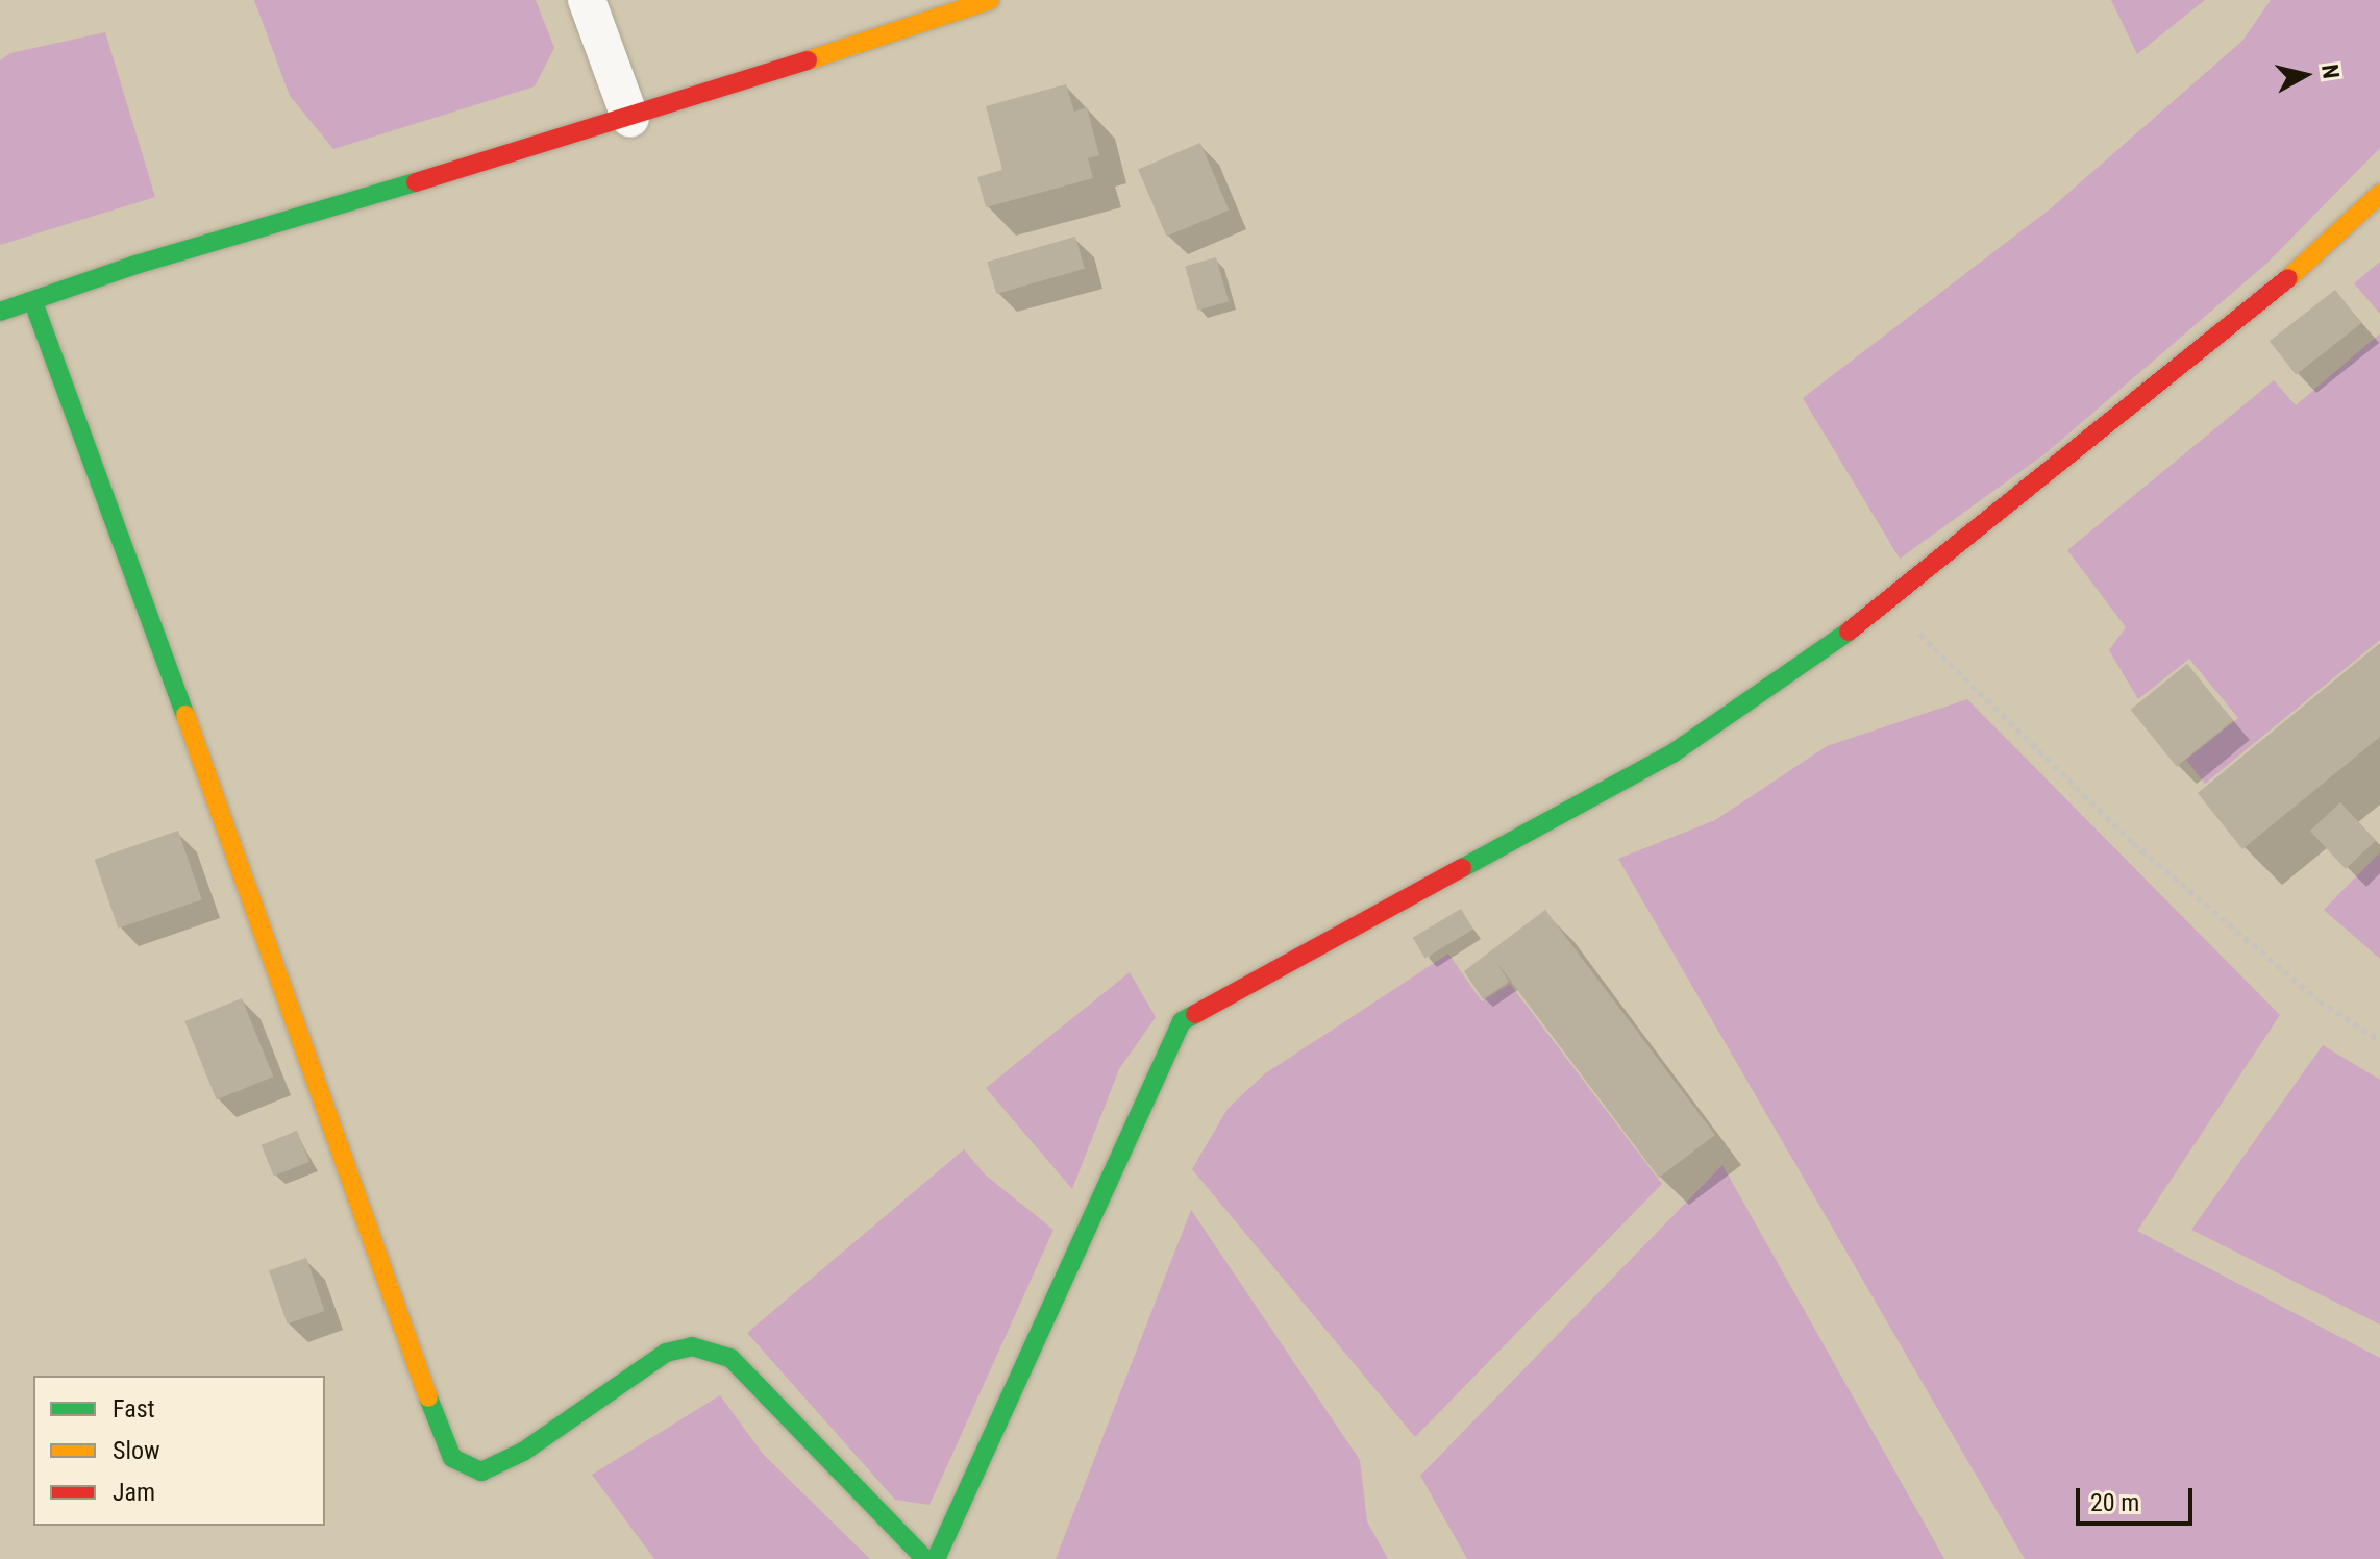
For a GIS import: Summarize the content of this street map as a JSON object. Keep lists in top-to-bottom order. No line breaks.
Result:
{"legend":["Fast","Slow","Jam"],"scale_bar":"20 m","north":"right"}
